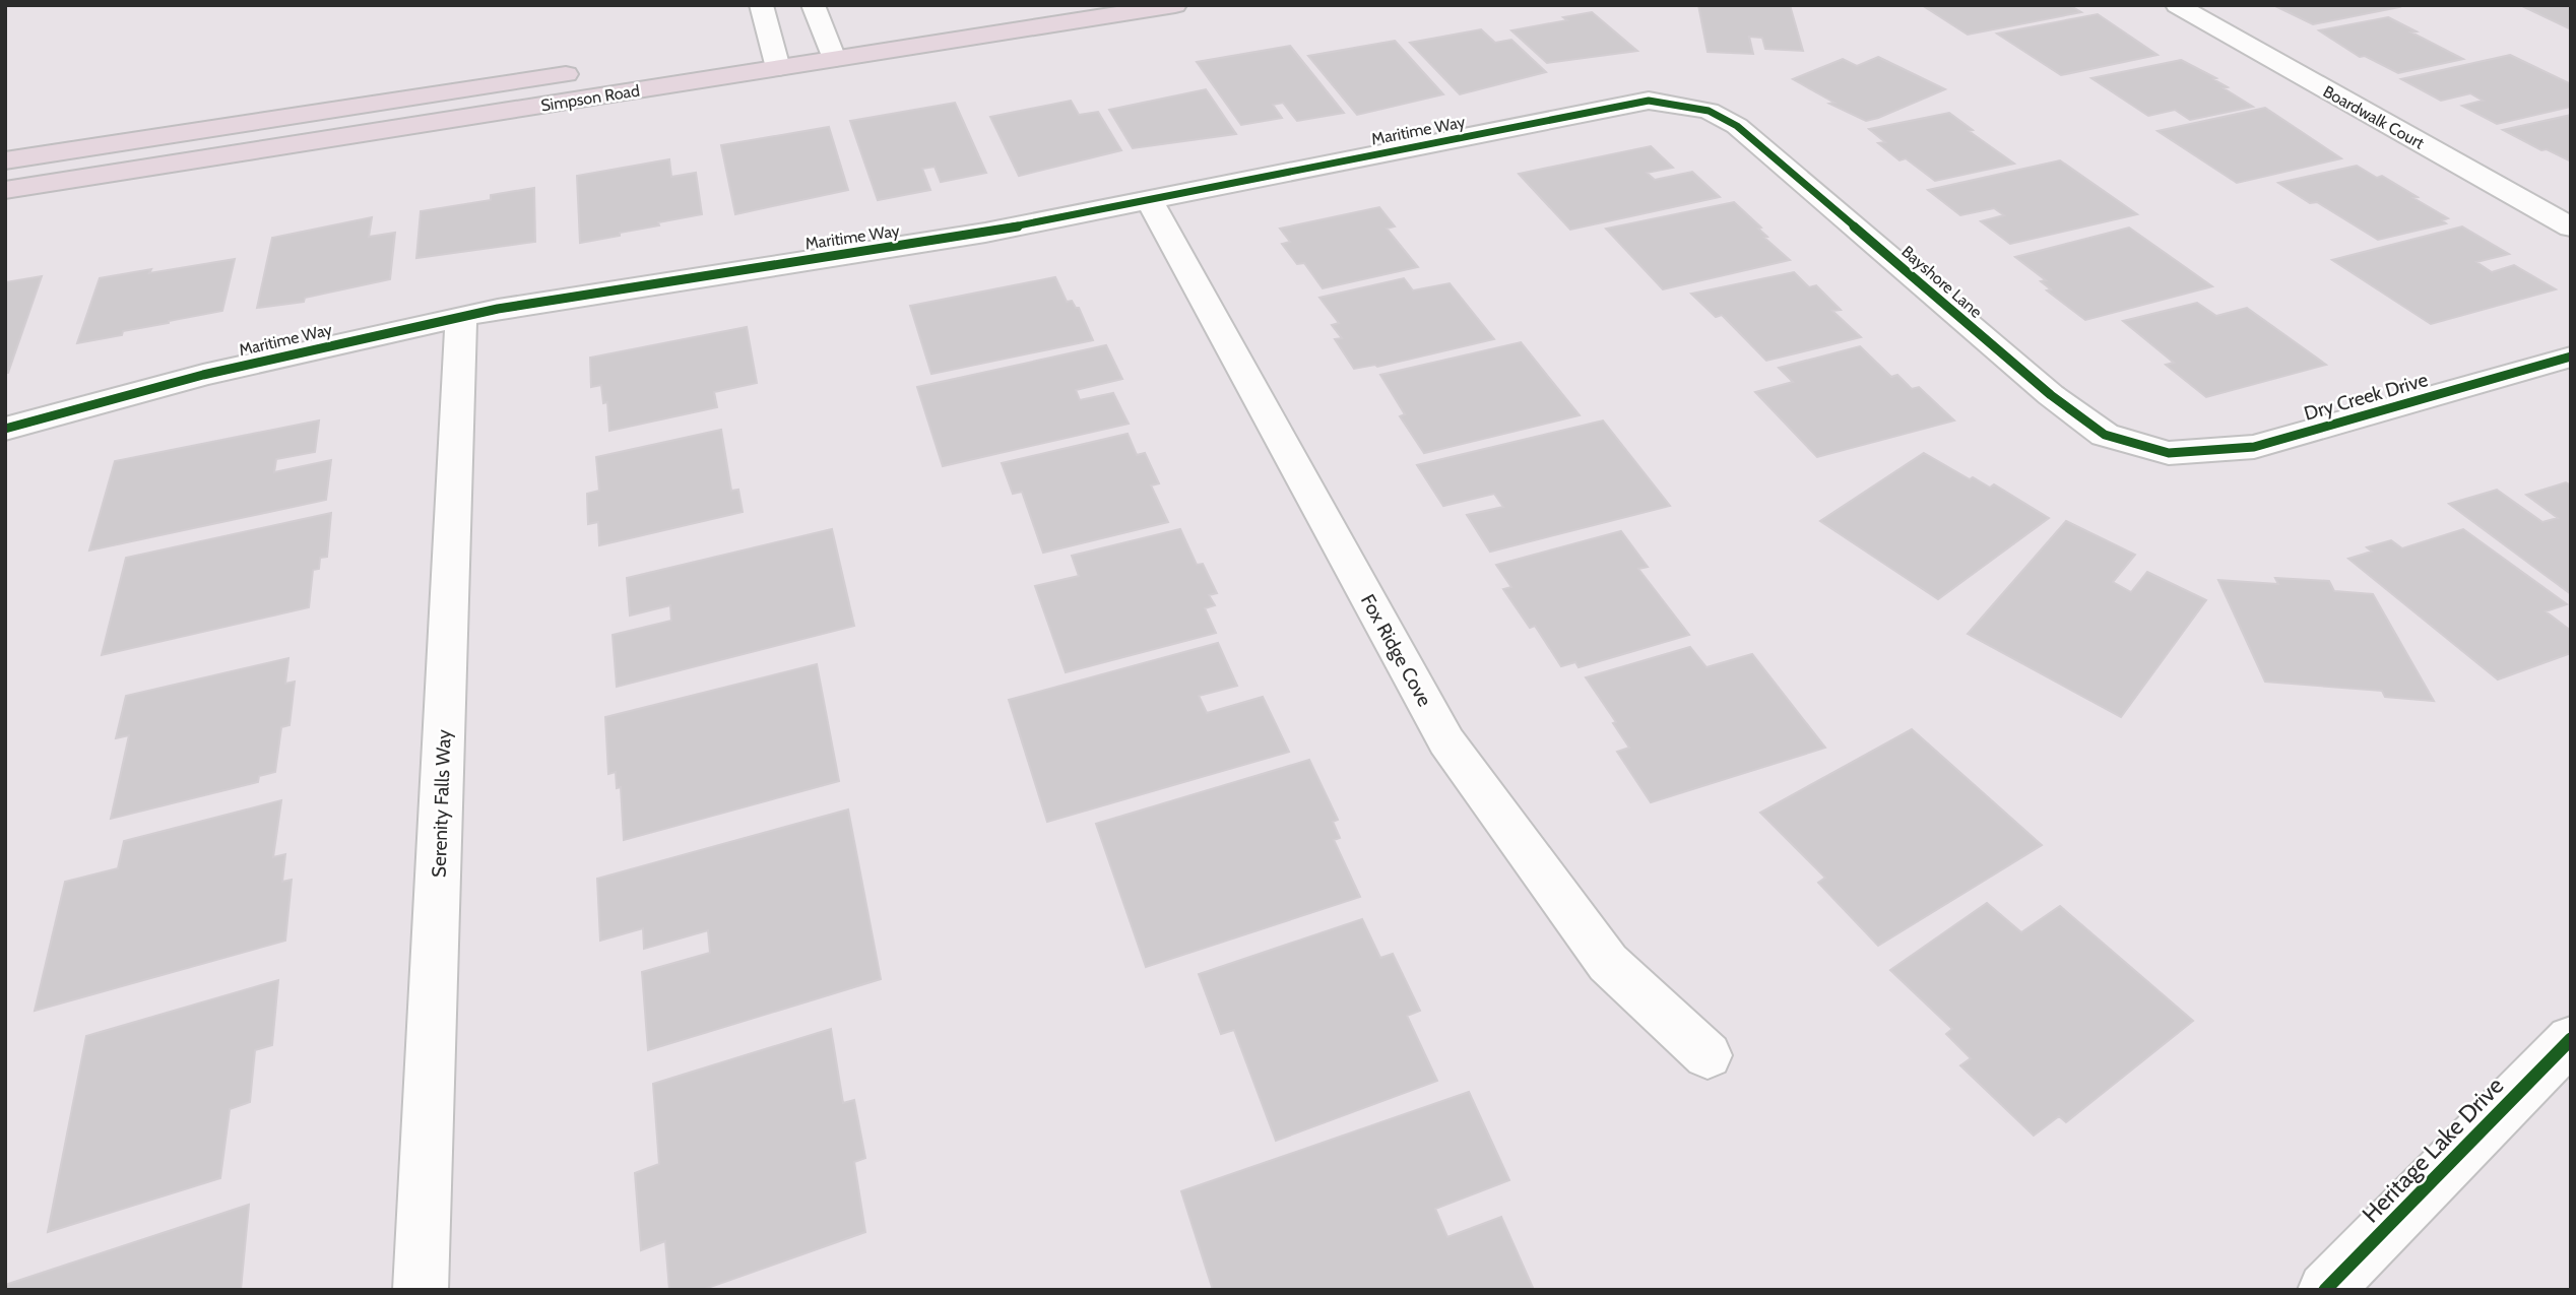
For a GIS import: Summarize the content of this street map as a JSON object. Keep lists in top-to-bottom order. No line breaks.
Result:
{"streets":{"main road":["Simpson Road"],"street":["Boardwalk Court","Maritime Way","Bayshore Lane","Dry Creek Drive","Fox Ridge Cove","Serenity Falls Way","Heritage Lake Drive"]},"crossings":[["Maritime Way","Bayshore Lane"],["Maritime Way","Fox Ridge Cove"],["Maritime Way","Serenity Falls Way"],["Bayshore Lane","Dry Creek Drive"]]}
